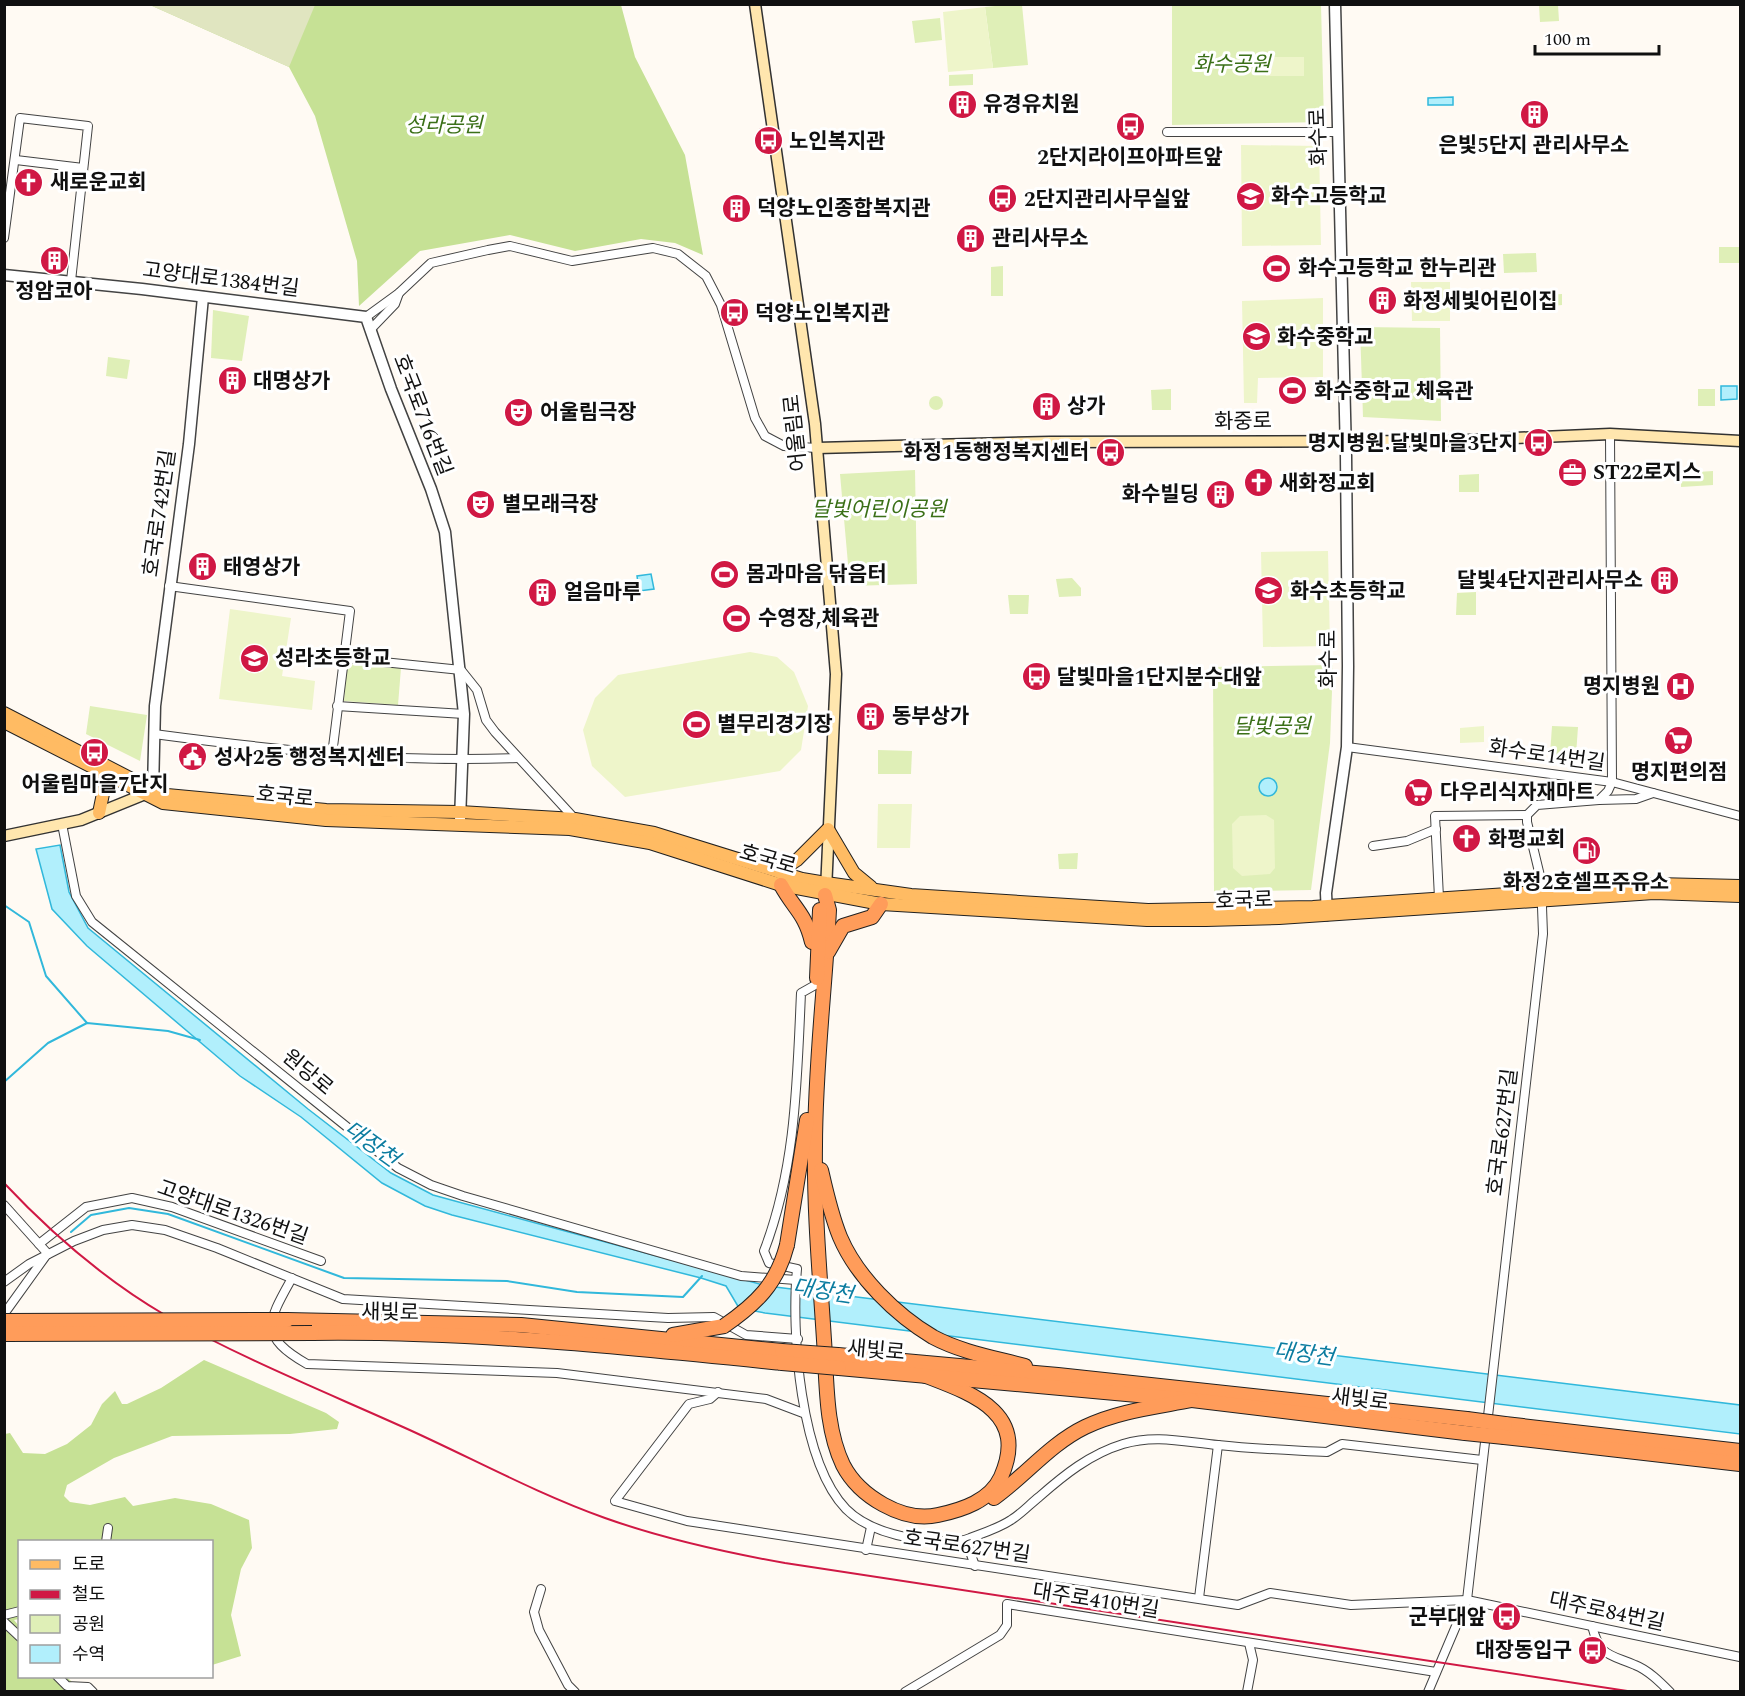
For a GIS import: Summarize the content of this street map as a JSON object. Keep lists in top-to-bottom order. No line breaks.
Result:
{"streets":{"highway":["새빛로"],"main road":["화중로","어울림로","호국로"],"street":["화수로","고양대로1384번길","호국로716번길","호국로742번길","화수로14번길","원당로","호국로627번길","고양대로1326번길","대주로410번길","대주로84번길"]},"crossings":[["화수로","화중로"],["화수로","화수로14번길"],["화수로","호국로"],["고양대로1384번길","호국로716번길"],["고양대로1384번길","호국로742번길"],["호국로716번길","호국로"],["화중로","어울림로"],["어울림로","호국로"],["호국로742번길","호국로"],["호국로","호국로627번길"],["호국로627번길","대주로84번길"]],"water":["대장천"],"parks":["화수공원","성라공원","달빛어린이공원","달빛공원"],"places":{"building":["유경유치원","은빛5단지 관리사무소","덕양노인종합복지관","관리사무소","정암코아","화정세빛어린이집","대명상가","상가","화수빌딩","태영상가","달빛4단지관리사무소","얼음마루","동부상가"],"bus stop":["2단지라이프아파트앞","노인복지관","2단지관리사무실앞","덕양노인복지관","명지병원.달빛마을3단지","화정1동행정복지센터","달빛마을1단지분수대앞","어울림마을7단지","군부대앞","대장동입구"],"church":["새로운교회","새화정교회","화평교회"],"school or university":["화수고등학교","화수중학교","화수초등학교","성라초등학교"],"sports":["화수고등학교 한누리관","화수중학교 체육관","몸과마음 닦음터","수영장,체육관","별무리경기장"],"theatre":["어울림극장","별모래극장"],"office":["ST22로지스"],"hospital":["명지병원"],"supermarket":["명지편의점","다우리식자재마트"],"public building":["성사2동 행정복지센터"],"fuel station":["화정2호셀프주유소"]},"legend":["도로","철도","공원","수역"],"scale_bar":"100 m"}
